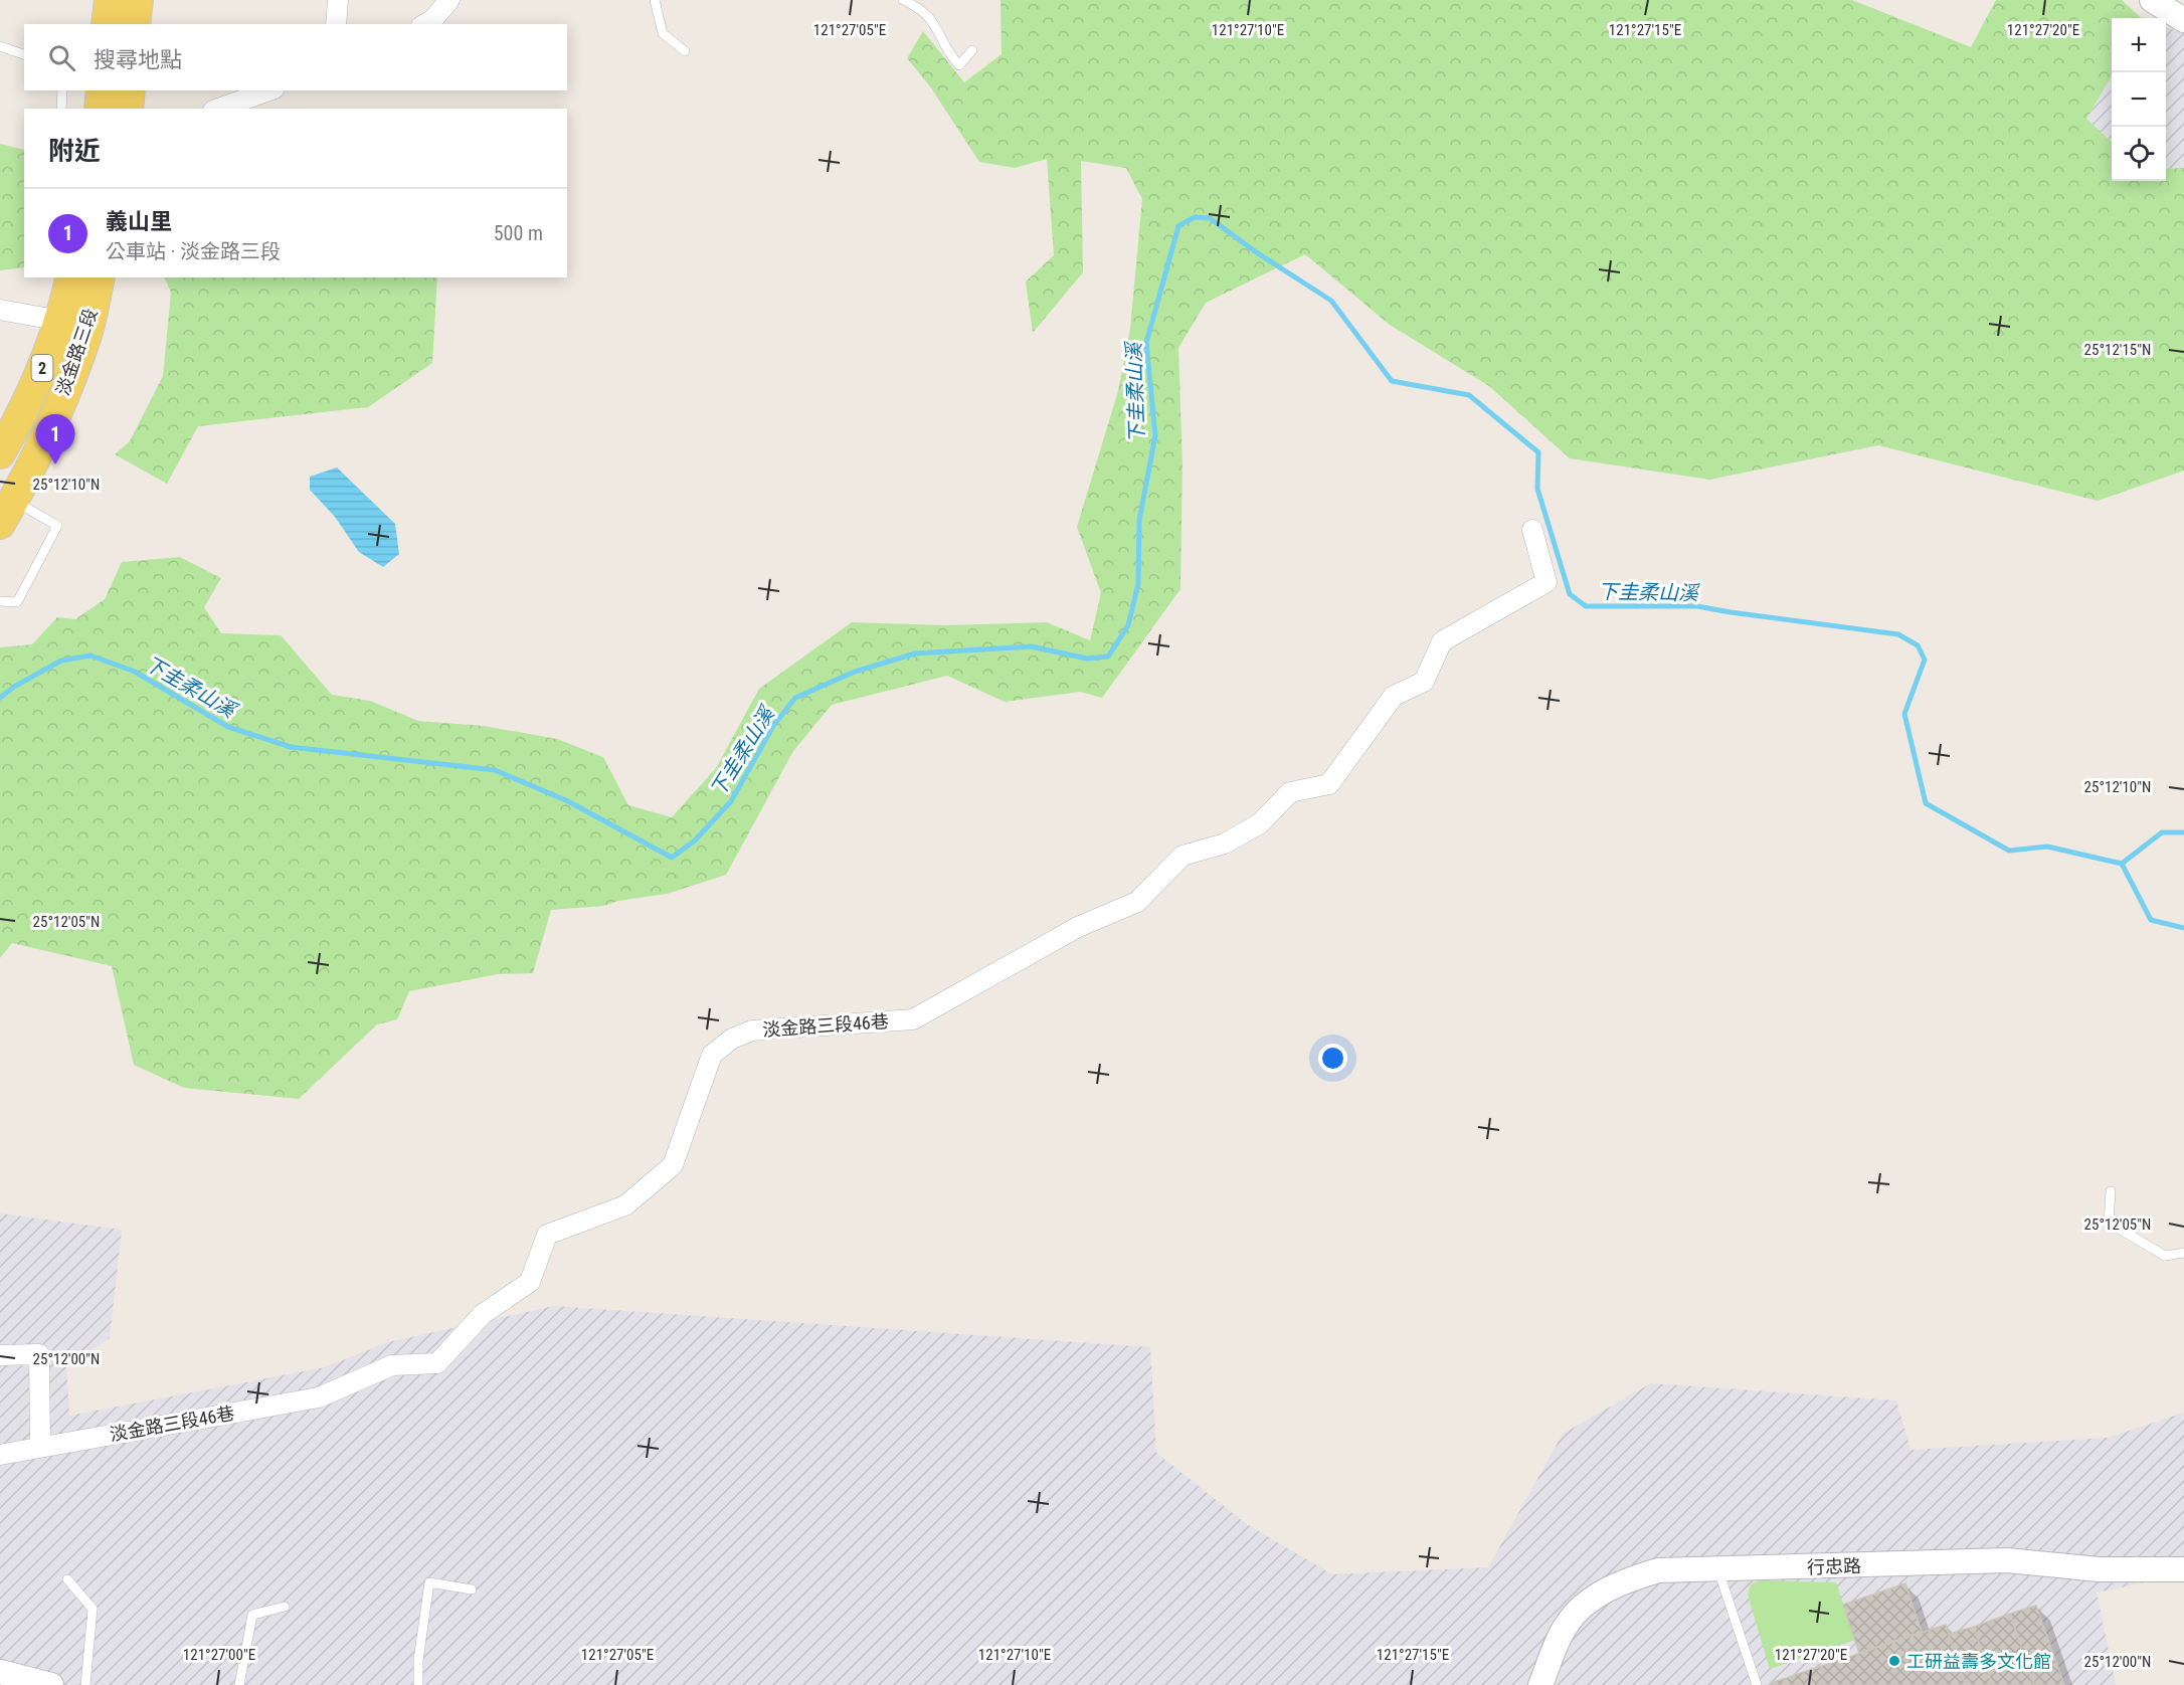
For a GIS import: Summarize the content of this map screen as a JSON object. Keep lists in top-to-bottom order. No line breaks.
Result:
{"streets":{"main road":["淡金路三段","2"],"street":["淡金路三段46巷","行忠路"]},"water":["下圭柔山溪"],"places":["工研益壽多文化館"],"page":{"map_buttons":["+","−"],"search":"搜尋地點","heading":"附近","list":[{"mark":"1","name":"義山里","note":"公車站 · 淡金路三段","value":"500 m"}],"pins":"1"},"coordinates":["121°27'05\"E","121°27'10\"E","121°27'15\"E","121°27'20\"E","25°12'15\"N","25°12'10\"N","25°12'05\"N","25°12'00\"N","121°27'00\"E"]}
